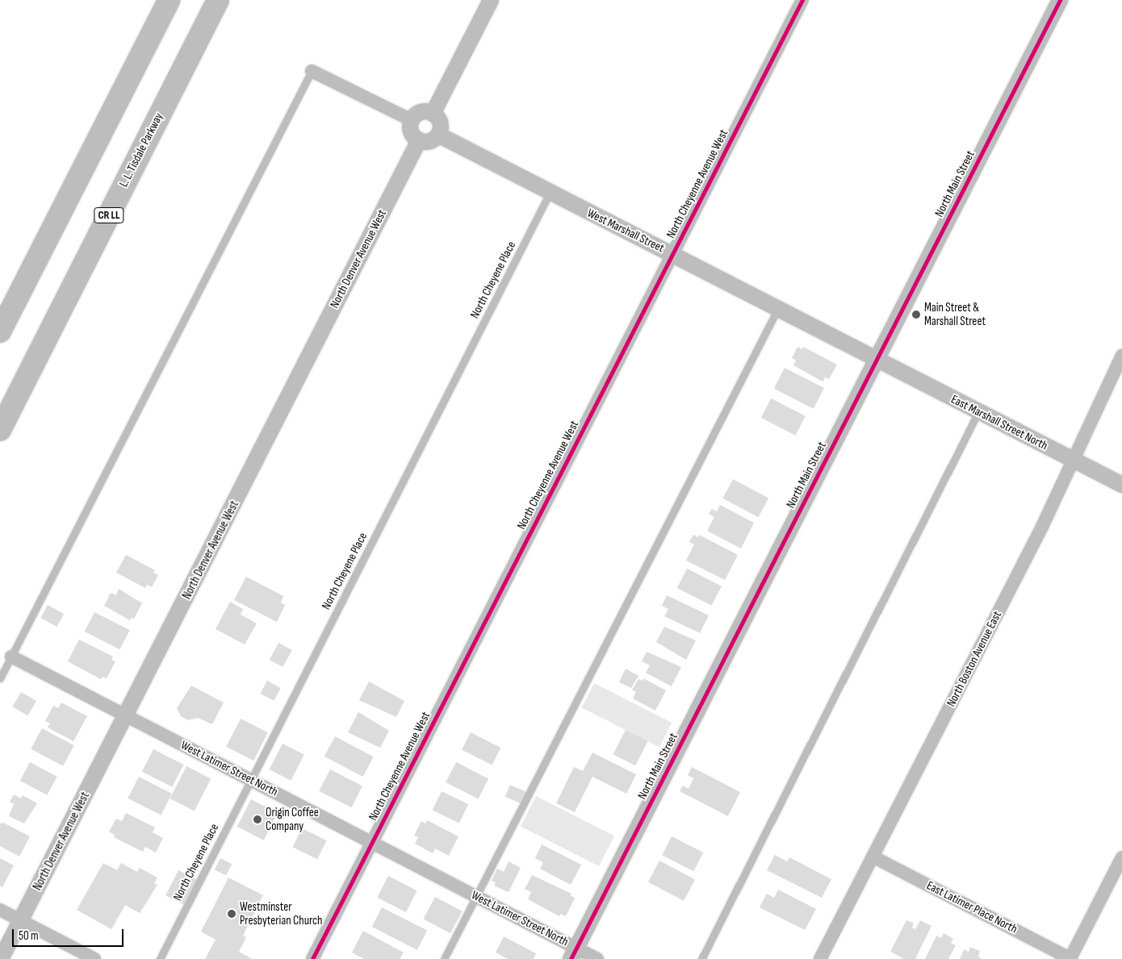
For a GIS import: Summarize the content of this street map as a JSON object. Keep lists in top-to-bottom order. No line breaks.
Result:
{"streets":{"highway":["L. L. Tisdale Parkway","CR LL"],"street":["North Cheyenne Avenue West","North Main Street","West Marshall Street","North Denver Avenue West","East Marshall Street North","North Boston Avenue East","West Latimer Street North","East Latimer Place North"],"lane":["North Cheyene Place"]},"crossings":[["North Cheyenne Avenue West","West Marshall Street"],["North Cheyenne Avenue West","West Latimer Street North"],["North Main Street","West Marshall Street"],["North Main Street","East Marshall Street North"],["North Main Street","West Latimer Street North"],["West Marshall Street","North Denver Avenue West"],["West Marshall Street","North Cheyene Place"],["West Marshall Street","East Marshall Street North"],["North Denver Avenue West","West Latimer Street North"],["North Cheyene Place","West Latimer Street North"],["East Marshall Street North","North Boston Avenue East"],["North Boston Avenue East","East Latimer Place North"]],"places":["Main Street & Marshall Street","Origin Coffee Company","Westminster Presbyterian Church"],"scale_bar":"50 m"}
